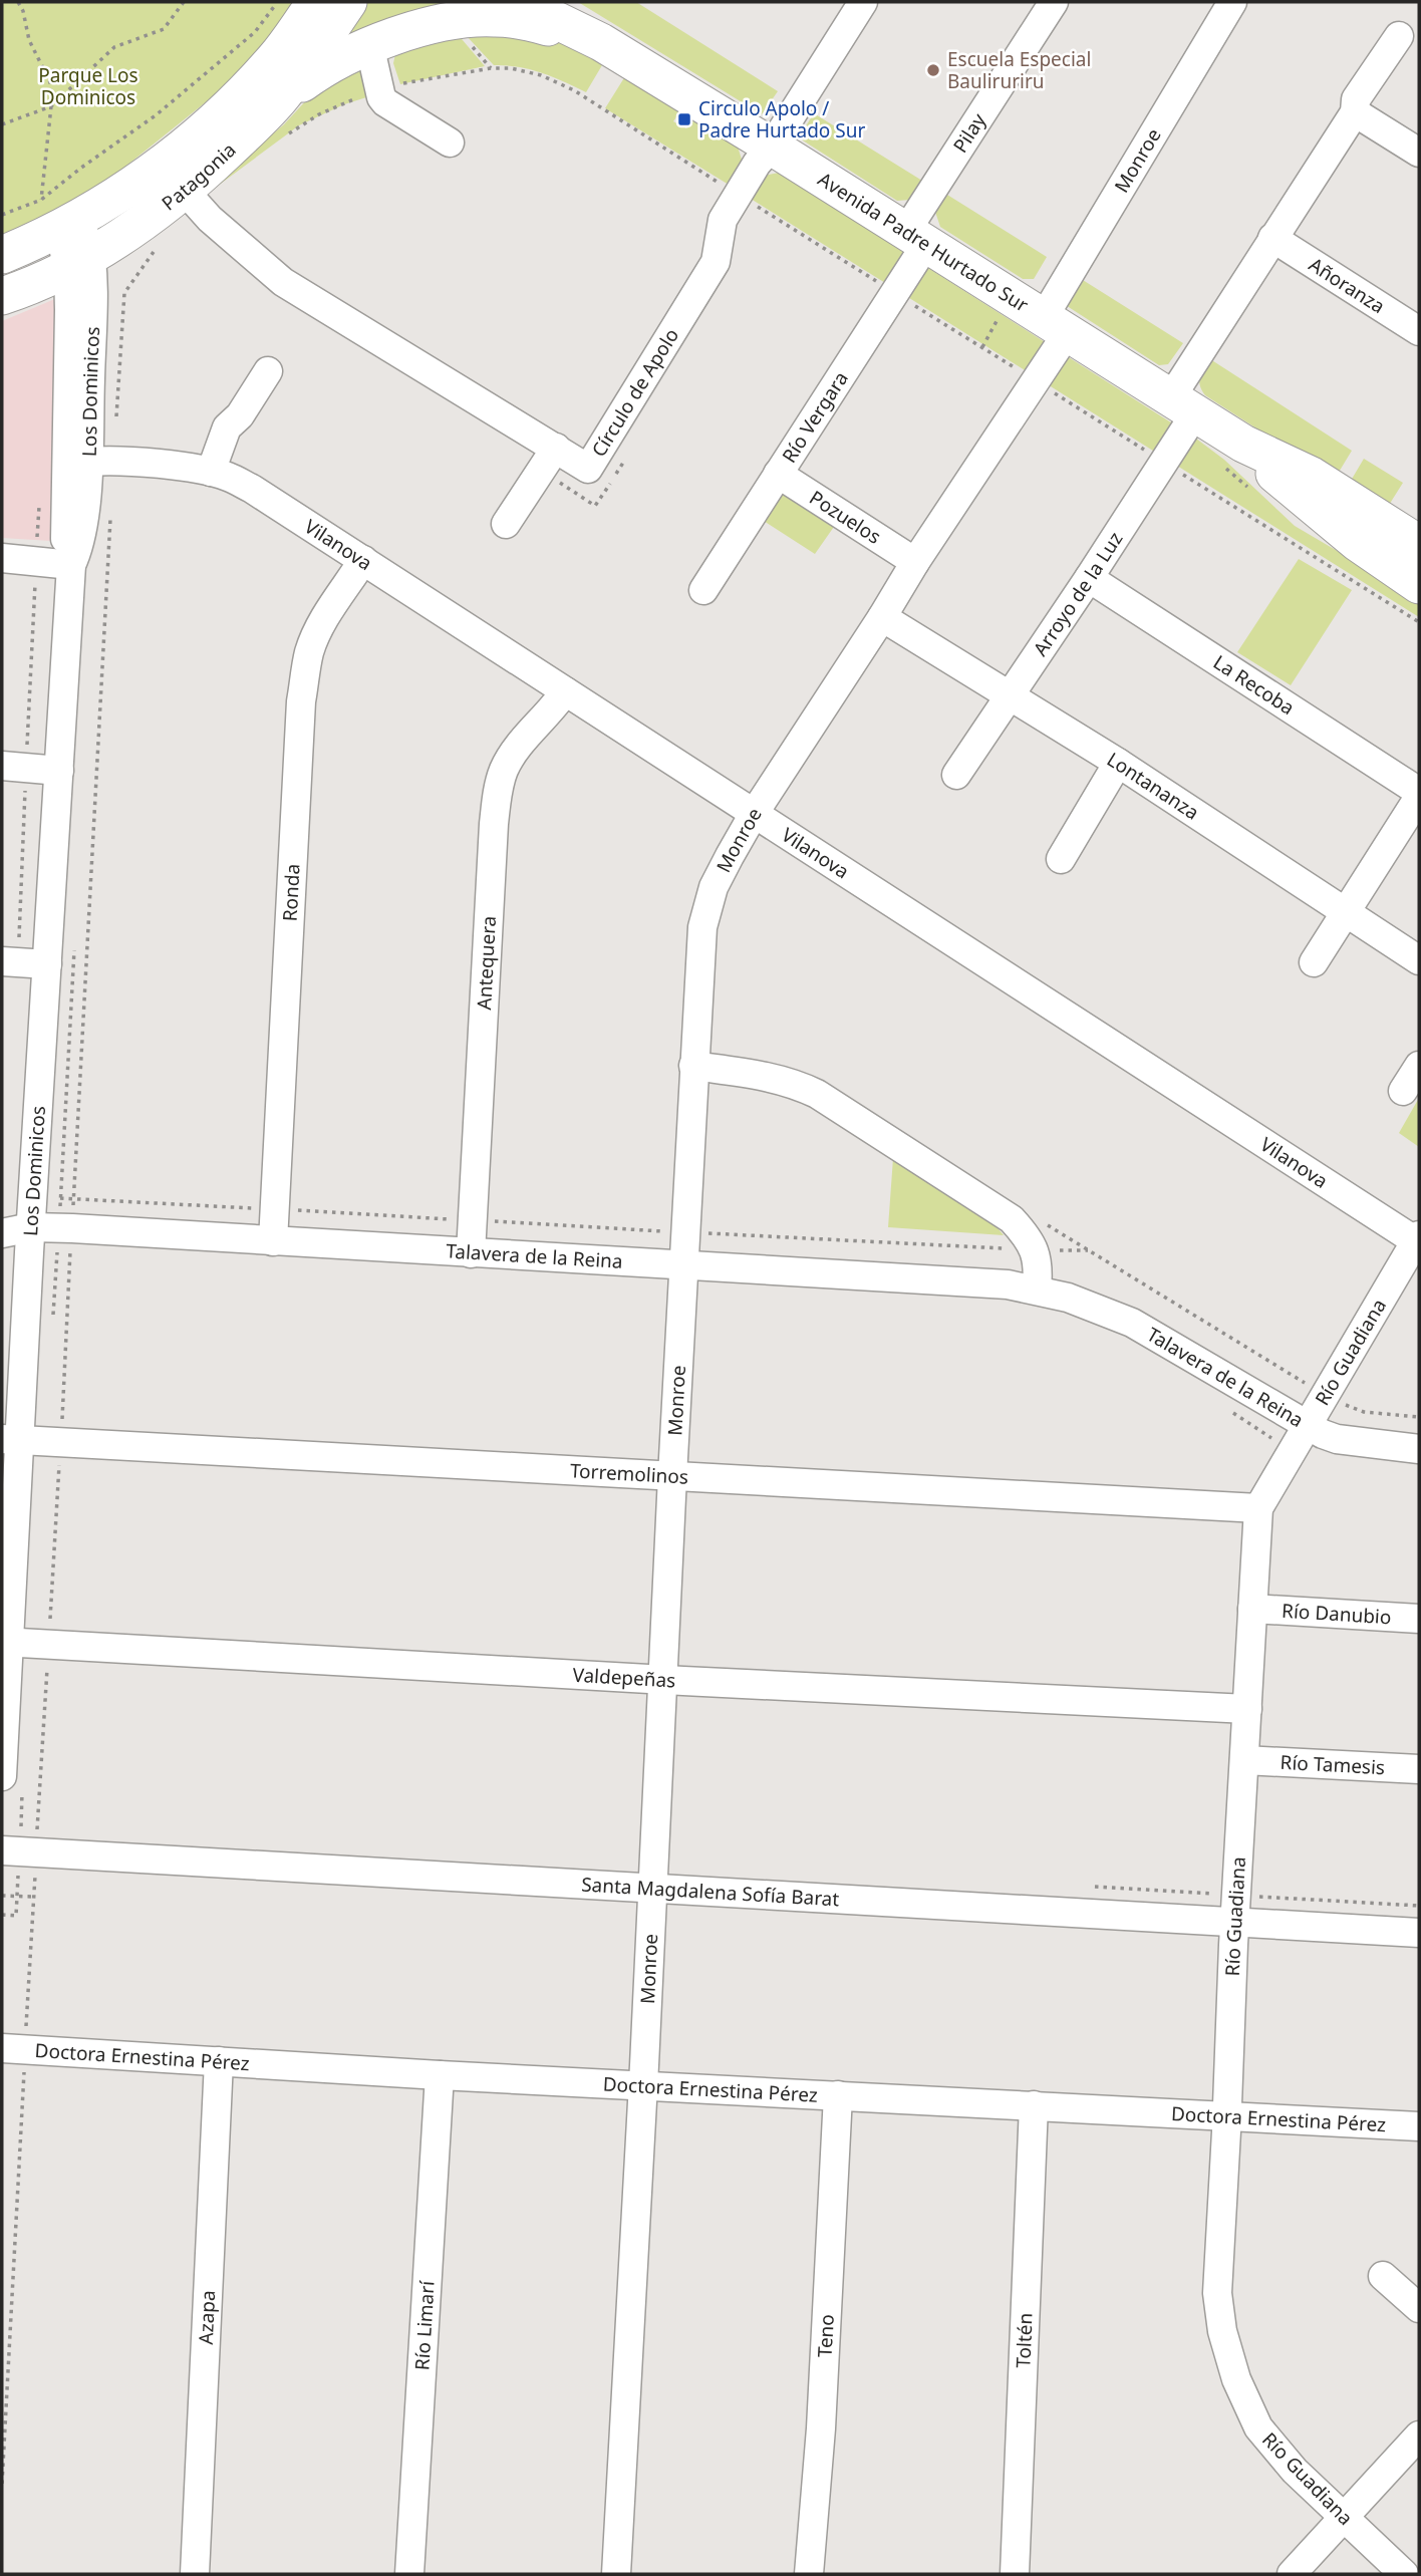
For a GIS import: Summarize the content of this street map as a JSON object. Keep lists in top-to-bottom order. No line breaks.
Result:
{"streets":{"main road":["Patagonia","Avenida Padre Hurtado Sur"],"street":["Pilay","Monroe","Añoranza","Los Dominicos","Círculo de Apolo","Río Vergara","Pozuelos","Vilanova","Arroyo de la Luz","La Recoba","Lontananza","Ronda","Antequera","Talavera de la Reina","Río Guadiana","Torremolinos","Río Danubio","Valdepeñas","Río Tamesis","Santa Magdalena Sofía Barat","Doctora Ernestina Pérez","Azapa","Río Limarí","Teno","Toltén"]},"crossings":[["Pilay","Avenida Padre Hurtado Sur"],["Pilay","Río Vergara"],["Monroe","Avenida Padre Hurtado Sur"],["Monroe","Pozuelos"],["Monroe","Vilanova"],["Monroe","Lontananza"],["Monroe","Talavera de la Reina"],["Monroe","Torremolinos"],["Monroe","Valdepeñas"],["Monroe","Santa Magdalena Sofía Barat"],["Monroe","Doctora Ernestina Pérez"],["Patagonia","Los Dominicos"],["Patagonia","Círculo de Apolo"],["Avenida Padre Hurtado Sur","Círculo de Apolo"],["Avenida Padre Hurtado Sur","Río Vergara"],["Avenida Padre Hurtado Sur","Arroyo de la Luz"],["Añoranza","Arroyo de la Luz"],["Los Dominicos","Vilanova"],["Los Dominicos","Talavera de la Reina"],["Los Dominicos","Torremolinos"],["Los Dominicos","Valdepeñas"],["Río Vergara","Pozuelos"],["Vilanova","Ronda"],["Vilanova","Antequera"],["Vilanova","Río Guadiana"],["Arroyo de la Luz","La Recoba"],["Arroyo de la Luz","Lontananza"],["Ronda","Talavera de la Reina"],["Antequera","Talavera de la Reina"],["Talavera de la Reina","Río Guadiana"],["Río Guadiana","Torremolinos"],["Río Guadiana","Río Danubio"],["Río Guadiana","Valdepeñas"],["Río Guadiana","Río Tamesis"],["Río Guadiana","Santa Magdalena Sofía Barat"],["Río Guadiana","Doctora Ernestina Pérez"],["Doctora Ernestina Pérez","Azapa"],["Doctora Ernestina Pérez","Río Limarí"],["Doctora Ernestina Pérez","Teno"],["Doctora Ernestina Pérez","Toltén"]],"parks":["Parque Los Dominicos"],"places":{"other":["Escuela Especial Bauliruriru"],"transit":["Circulo Apolo / Padre Hurtado Sur"]}}
